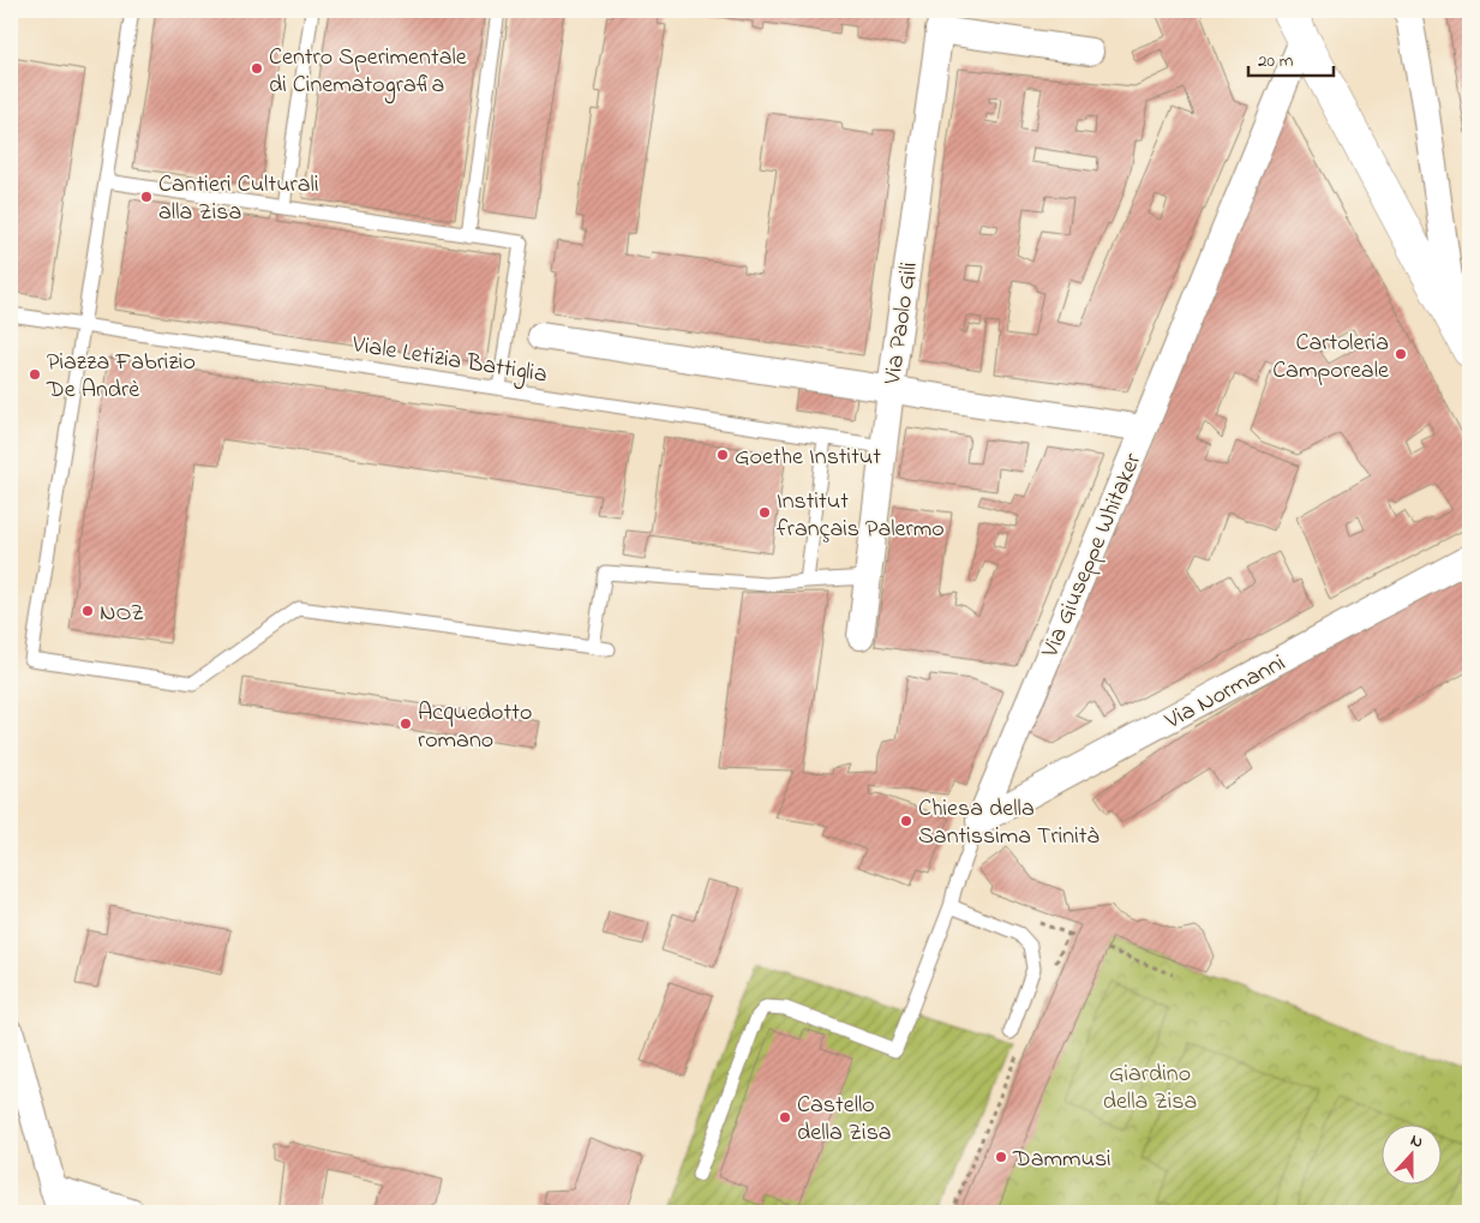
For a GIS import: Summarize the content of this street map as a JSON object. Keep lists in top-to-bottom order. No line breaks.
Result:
{"streets":{"street":["Via Paolo Gili","Via Giuseppe Whitaker","Via Normanni"],"lane":["Viale Letizia Battiglia"]},"crossings":[["Via Paolo Gili","Viale Letizia Battiglia"],["Via Giuseppe Whitaker","Via Normanni"]],"parks":["Giardino della Zisa"],"places":["Centro Sperimentale di Cinematografia","Cantieri Culturali alla Zisa","Cartoleria Camporeale","Piazza Fabrizio De Andrè","Goethe Institut","Institut français Palermo","NOZ","Acquedotto romano","Chiesa della Santissima Trinità","Castello della Zisa","Dammusi"],"scale_bar":"20 m","north":"top"}
